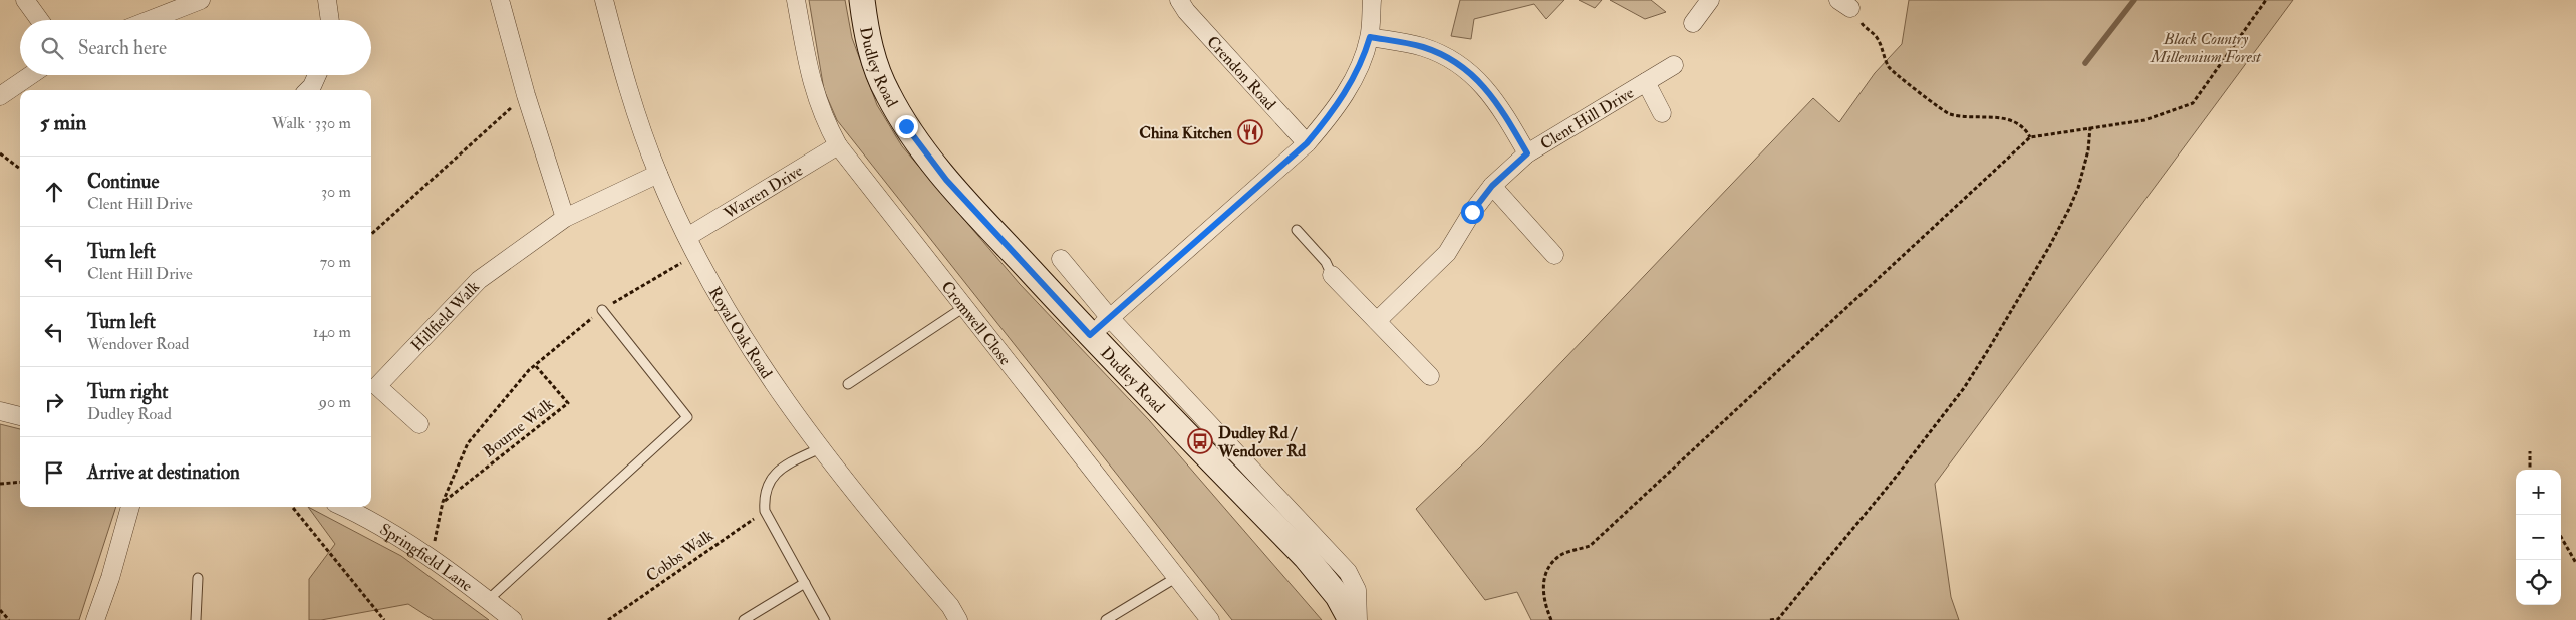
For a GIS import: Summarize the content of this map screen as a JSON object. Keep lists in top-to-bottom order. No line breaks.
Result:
{"streets":{"main road":["Dudley Road"],"street":["Crendon Road","Clent Hill Drive","Warren Drive","Hillfield Walk","Cromwell Close","Royal Oak Road","Springfield Lane"],"path":["Bourne Walk","Cobbs Walk"]},"crossings":[["Warren Drive","Cromwell Close"],["Warren Drive","Royal Oak Road"],["Warren Drive","Bourne Walk"],["Hillfield Walk","Royal Oak Road"],["Royal Oak Road","Bourne Walk"],["Bourne Walk","Springfield Lane"]],"parks":["Black Country Millennium Forest"],"places":{"restaurant":["China Kitchen"],"bus stop":["Dudley Rd / Wendover Rd"]},"page":{"search":"Search here","heading":["5 min","Walk · 330 m"],"list":[["Continue","Clent Hill Drive","30 m"],["Turn left","Clent Hill Drive","70 m"],["Turn left","Wendover Road","140 m"],["Turn right","Dudley Road","90 m"],"Arrive at destination"],"map_buttons":["+","−"]}}
